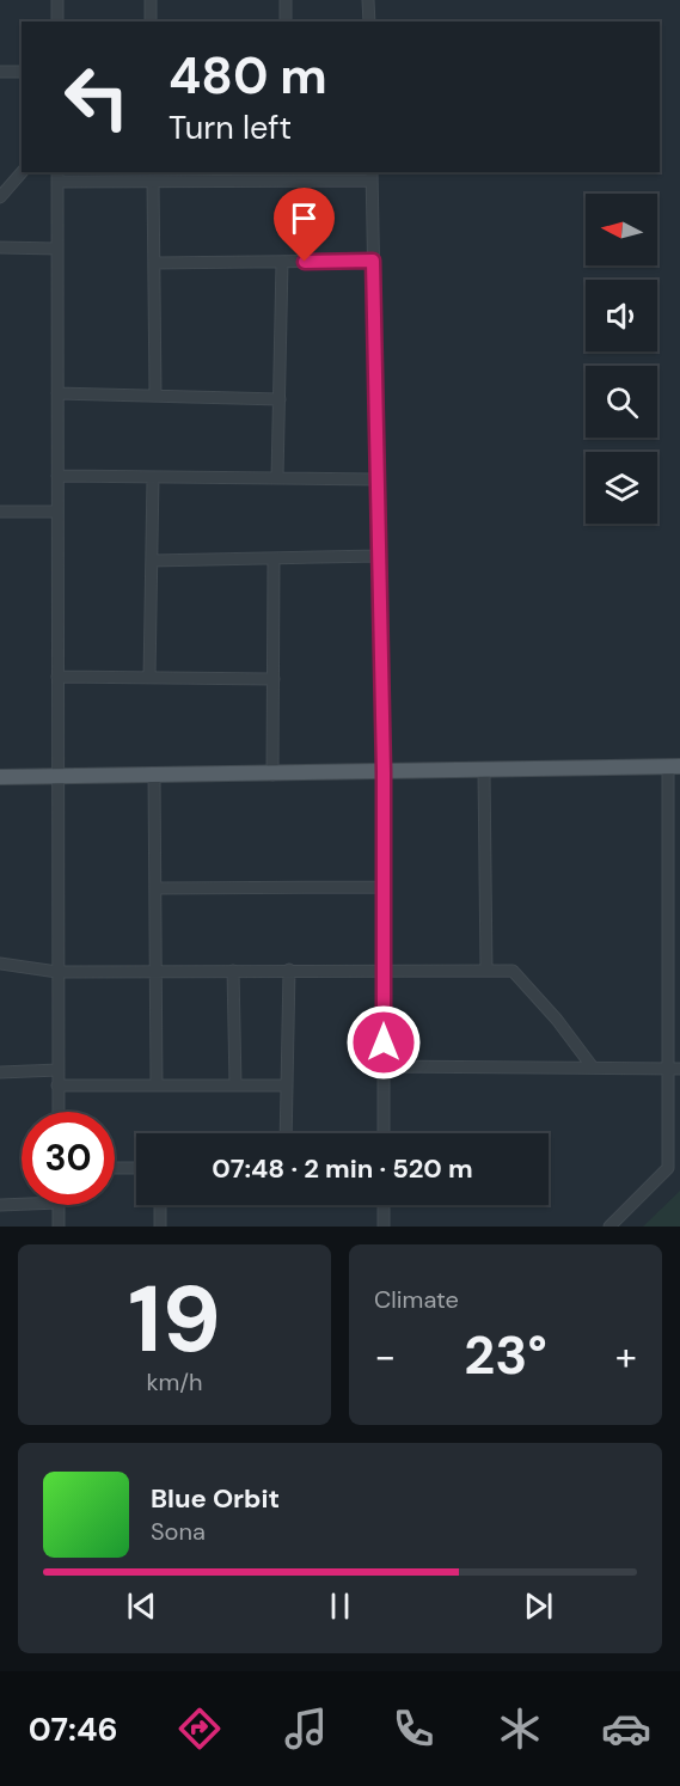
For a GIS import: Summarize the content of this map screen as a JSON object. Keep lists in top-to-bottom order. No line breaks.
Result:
{"north":"left","page":{"turn":["480 m","Turn left"],"limit":"30","trip":"07:48 · 2 min · 520 m","tile":[["19","km/h"],"Climate"],"heat":["−","23°","+"],"song":["Blue Orbit","Sona"],"tabs":"07:46"}}
